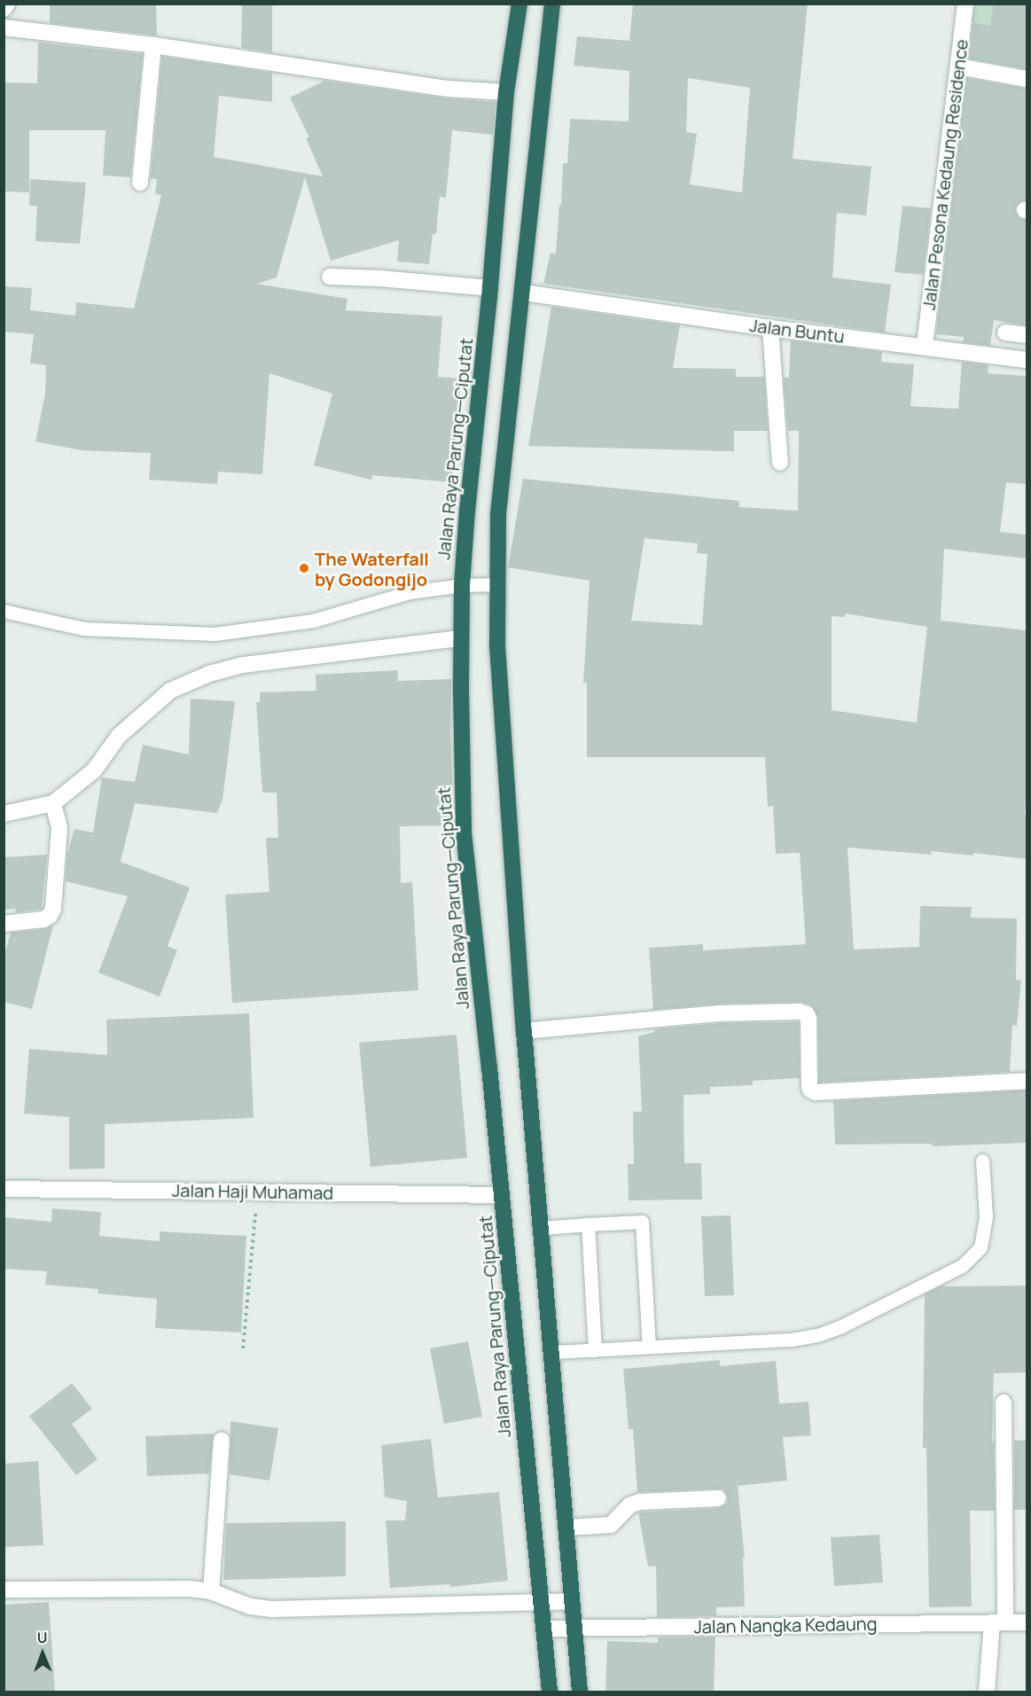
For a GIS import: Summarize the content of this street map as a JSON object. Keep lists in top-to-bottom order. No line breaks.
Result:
{"streets":{"highway":["Jalan Raya Parung—Ciputat"],"street":["Jalan Pesona Kedaung Residence","Jalan Buntu","Jalan Haji Muhamad","Jalan Nangka Kedaung"]},"crossings":[["Jalan Pesona Kedaung Residence","Jalan Buntu"],["Jalan Raya Parung—Ciputat","Jalan Haji Muhamad"],["Jalan Raya Parung—Ciputat","Jalan Nangka Kedaung"]],"places":["The Waterfall by Godongijo"],"north":"top"}
